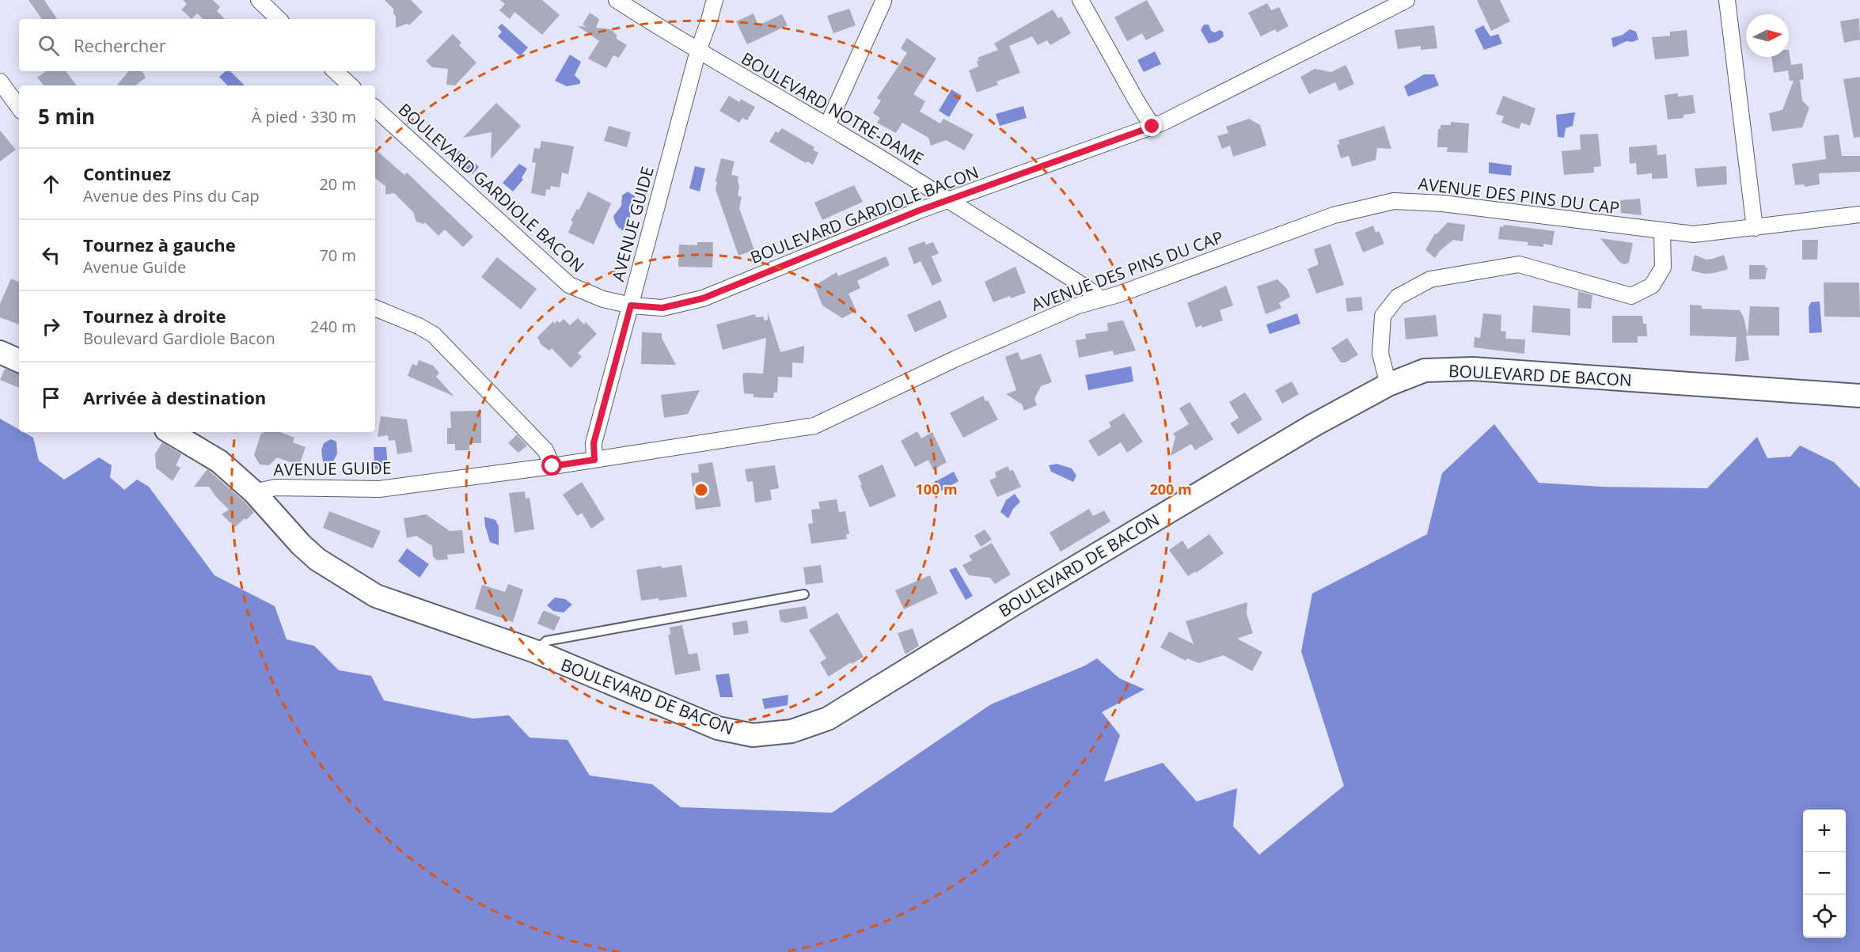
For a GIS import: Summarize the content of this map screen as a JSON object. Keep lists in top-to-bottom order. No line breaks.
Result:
{"streets":{"street":["BOULEVARD NOTRE-DAME","BOULEVARD GARDIOLE BACON","AVENUE DES PINS DU CAP","AVENUE GUIDE","BOULEVARD DE BACON"]},"crossings":[["BOULEVARD NOTRE-DAME","BOULEVARD GARDIOLE BACON"],["BOULEVARD NOTRE-DAME","AVENUE DES PINS DU CAP"],["BOULEVARD NOTRE-DAME","AVENUE GUIDE"],["BOULEVARD GARDIOLE BACON","AVENUE GUIDE"],["AVENUE DES PINS DU CAP","AVENUE GUIDE"],["AVENUE GUIDE","BOULEVARD DE BACON"]],"north":"right","page":{"search":"Rechercher","heading":["5 min","À pied · 330 m"],"list":[["Continuez","Avenue des Pins du Cap","20 m"],["Tournez à gauche","Avenue Guide","70 m"],["Tournez à droite","Boulevard Gardiole Bacon","240 m"],"Arrivée à destination"],"map_buttons":["+","−"]},"rings":["100 m","200 m"]}
